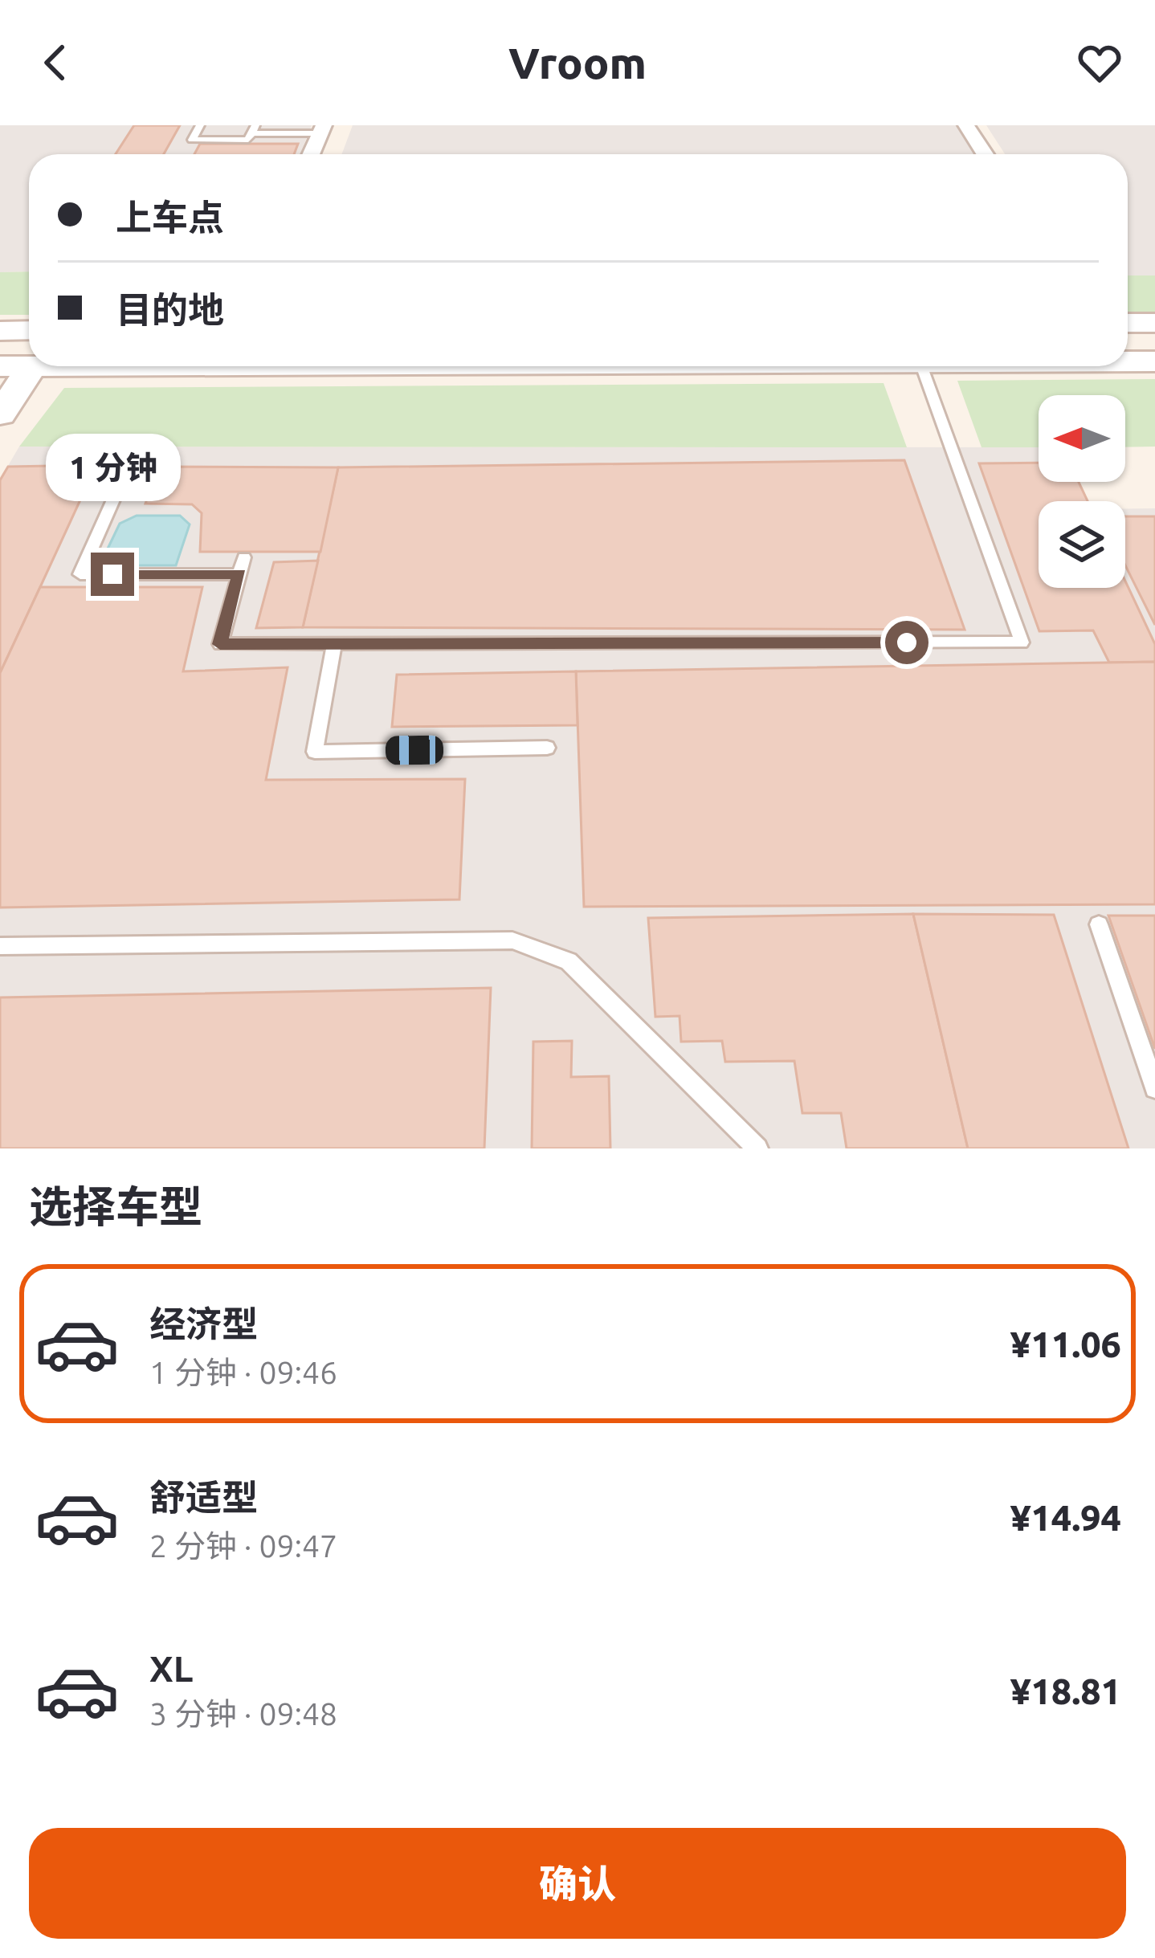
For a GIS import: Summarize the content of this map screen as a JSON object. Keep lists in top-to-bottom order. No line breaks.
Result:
{"north":"left","page":{"header":"Vroom","banner":["上车点","目的地"],"bubble":"1 分钟","heading":"选择车型","list":[{"name":"经济型","note":"1 分钟 · 09:46","value":"¥11.06"},{"name":"舒适型","note":"2 分钟 · 09:47","value":"¥14.94"},{"name":"XL","note":"3 分钟 · 09:48","value":"¥18.81"}],"buttons":"确认"}}
